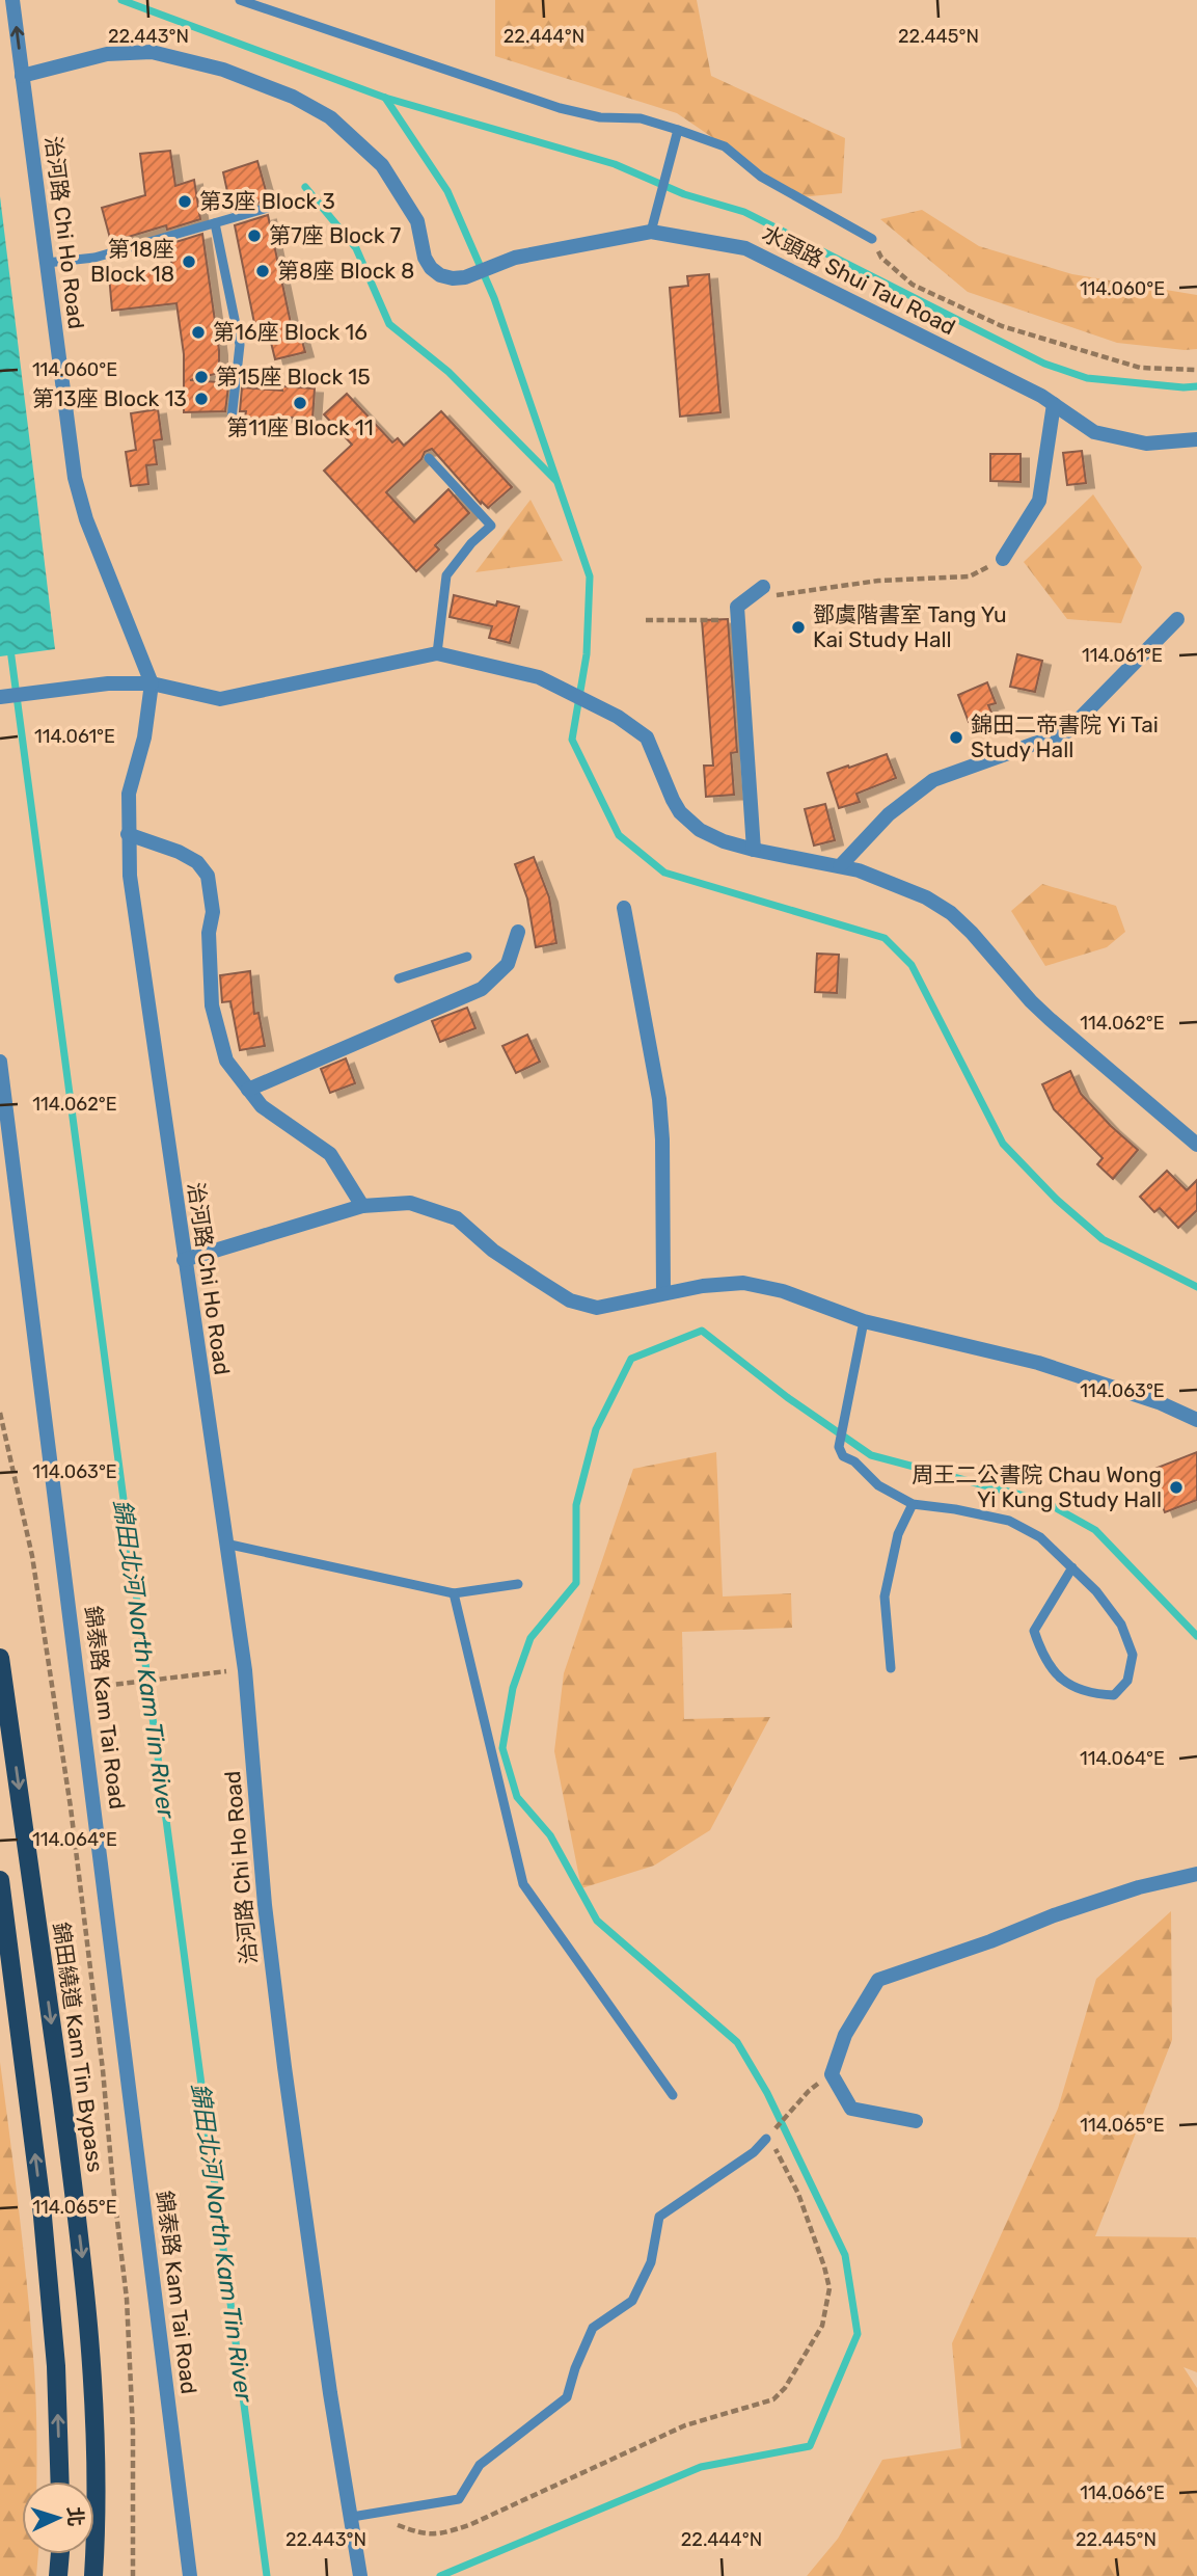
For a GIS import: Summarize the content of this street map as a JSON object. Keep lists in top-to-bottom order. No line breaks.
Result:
{"streets":{"main road":["錦田繞道 Kam Tin Bypass"],"street":["治河路 Chi Ho Road","水頭路 Shui Tau Road","錦泰路 Kam Tai Road"]},"crossings":[["治河路 Chi Ho Road","水頭路 Shui Tau Road"]],"water":["錦田北河 North Kam Tin River"],"places":["第3座 Block 3","第7座 Block 7","第18座 Block 18","第8座 Block 8","第16座 Block 16","第15座 Block 15","第13座 Block 13","第11座 Block 11","鄧虞階書室 Tang Yu Kai Study Hall","錦田二帝書院 Yi Tai Study Hall","周王二公書院 Chau Wong Yi Kung Study Hall"],"north":"right","coordinates":["22.443°N","22.444°N","22.445°N","114.060°E","114.061°E","114.062°E","114.063°E","114.064°E","114.065°E","114.066°E"]}
